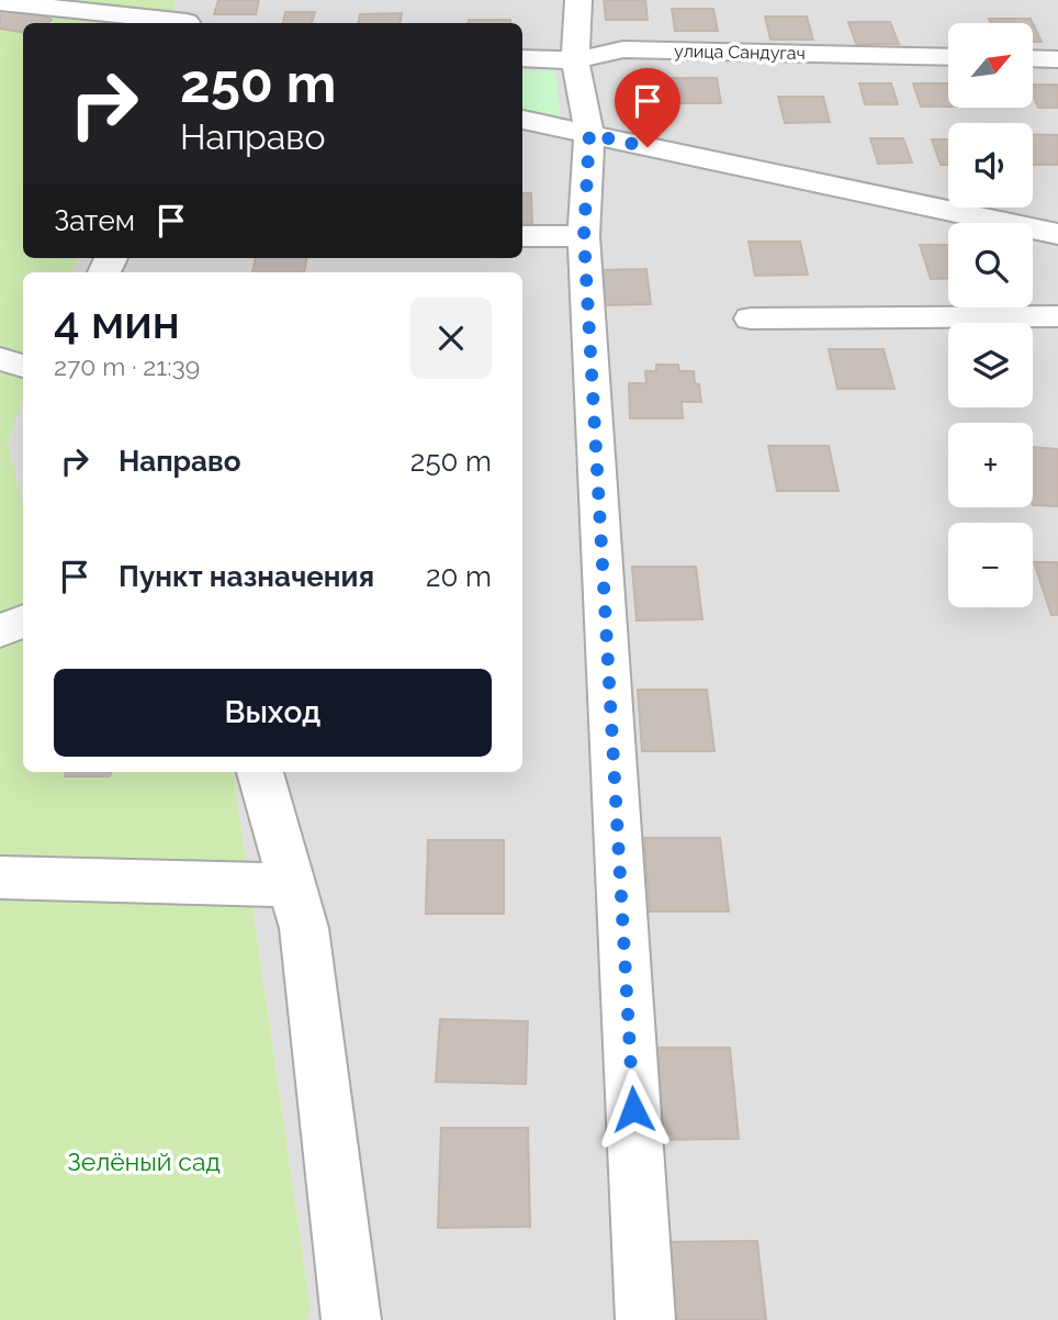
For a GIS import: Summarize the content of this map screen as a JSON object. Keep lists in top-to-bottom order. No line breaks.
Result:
{"streets":{"street":["улица Сандугач"]},"parks":["Зелёный сад"],"north":"top right","page":{"map_buttons":["+","−"],"turn":["250 m","Направо"],"then":"Затем","heading":["4 мин","270 m · 21:39"],"list":[{"name":"Направо","value":"250 m"},{"name":"Пункт назначения","value":"20 m"}],"buttons":"Выход"}}
